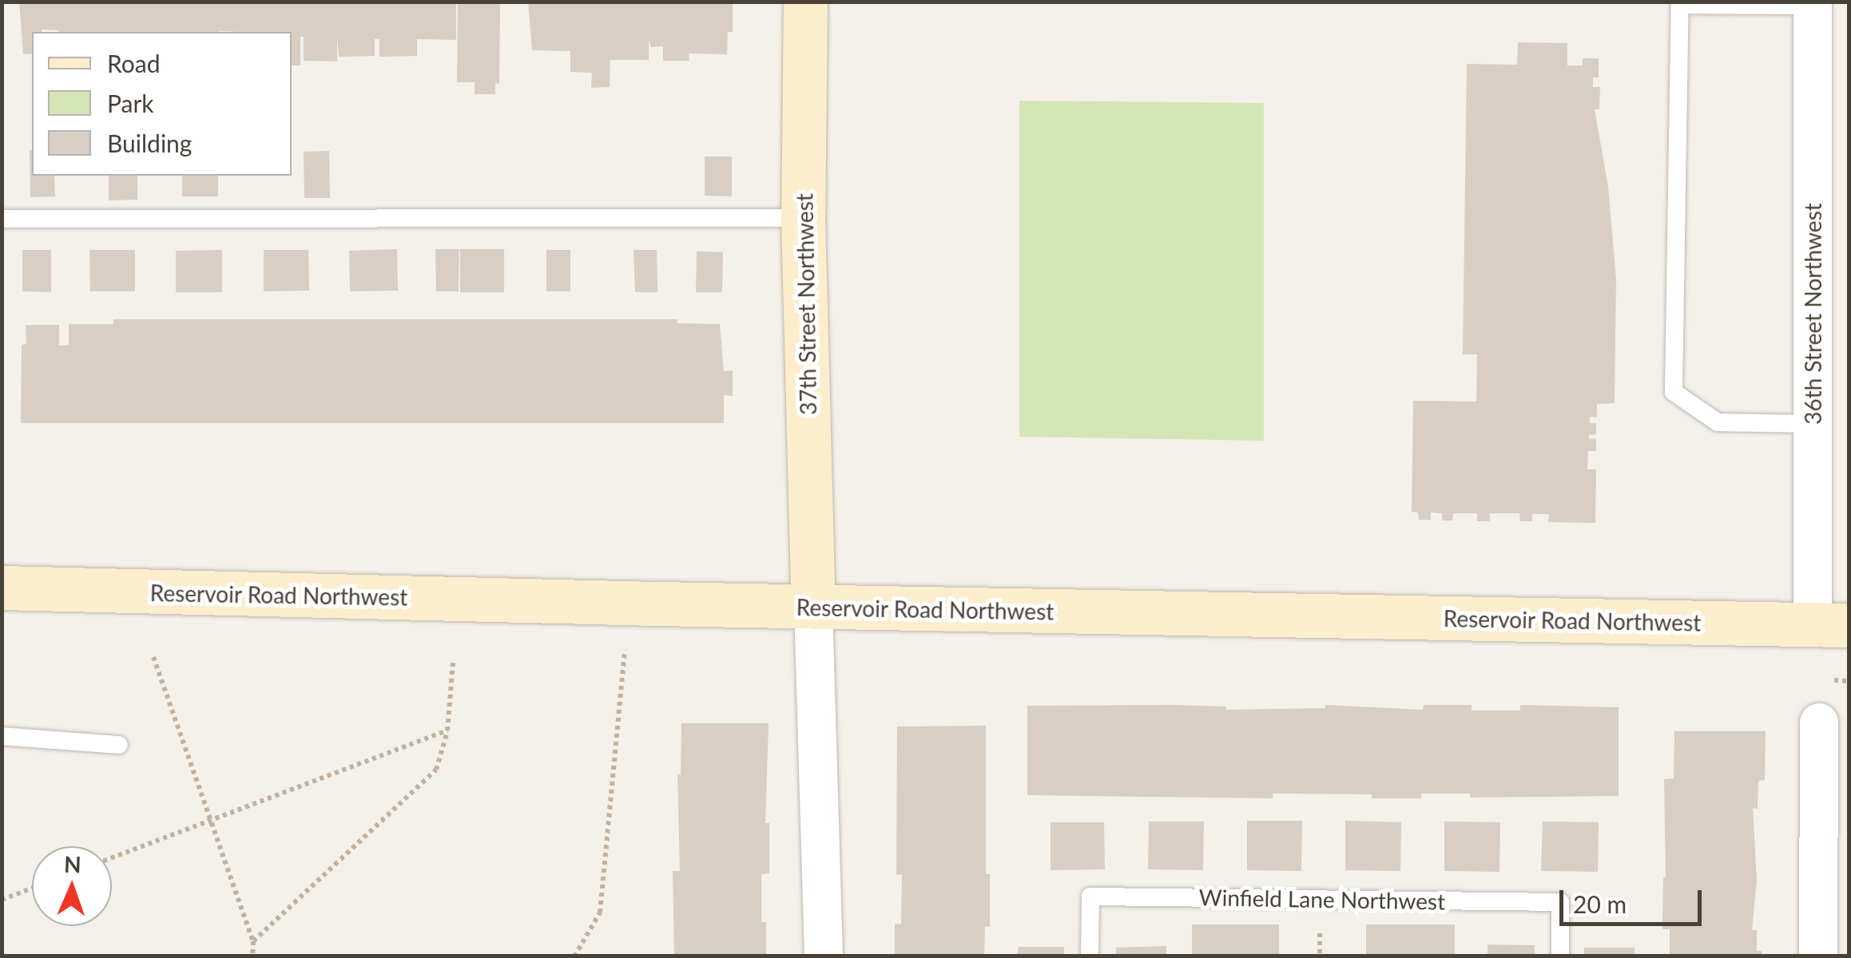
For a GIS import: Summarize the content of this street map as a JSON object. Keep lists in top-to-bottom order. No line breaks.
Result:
{"streets":{"main road":["37th Street Northwest","Reservoir Road Northwest"],"street":["36th Street Northwest"],"lane":["Winfield Lane Northwest"]},"crossings":[["37th Street Northwest","Reservoir Road Northwest"],["36th Street Northwest","Reservoir Road Northwest"]],"legend":["Road","Park","Building"],"scale_bar":"20 m","north":"top"}
